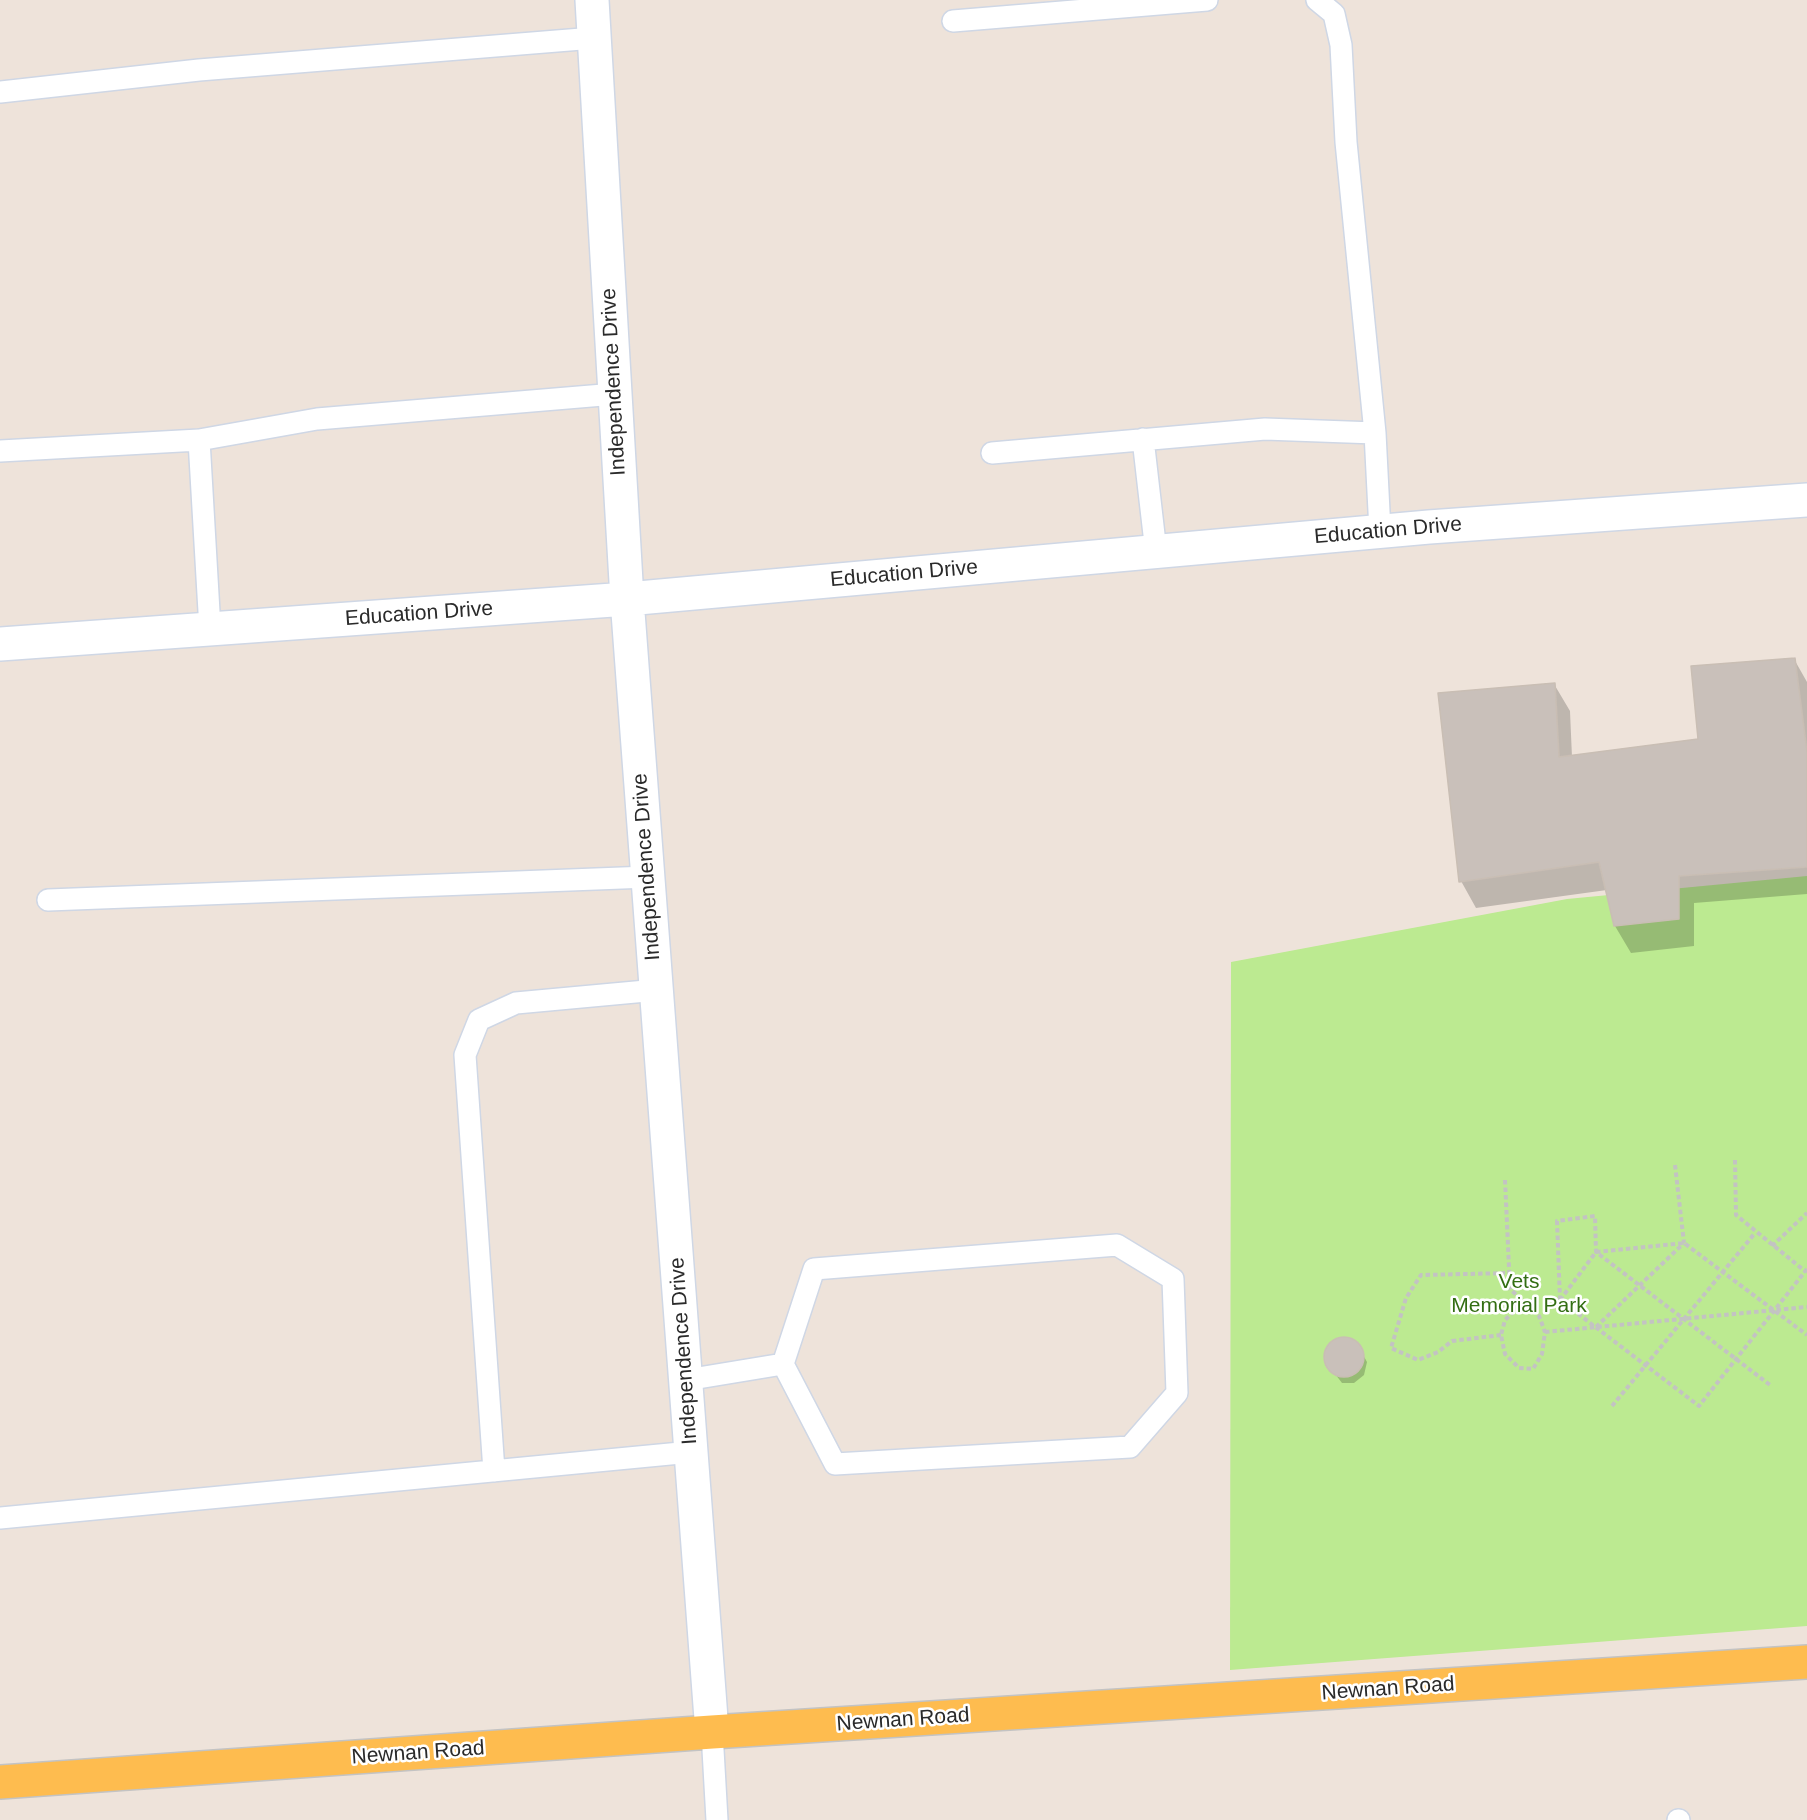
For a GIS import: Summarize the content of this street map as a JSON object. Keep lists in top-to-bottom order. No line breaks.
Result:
{"streets":{"main road":["Newnan Road"],"street":["Independence Drive","Education Drive"]},"crossings":[["Independence Drive","Education Drive"],["Independence Drive","Newnan Road"]],"parks":["Vets Memorial Park"]}
